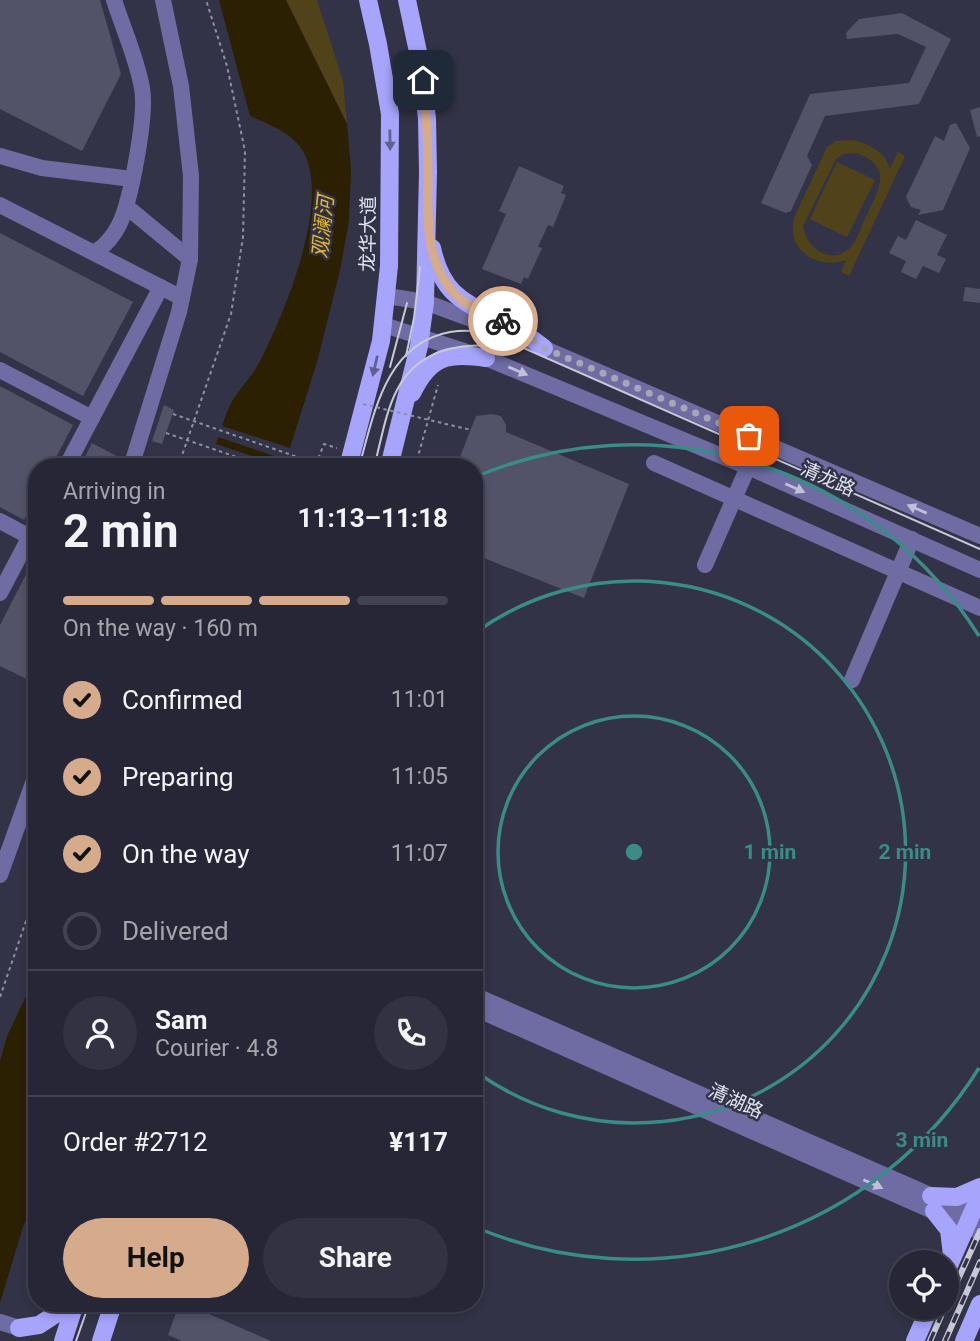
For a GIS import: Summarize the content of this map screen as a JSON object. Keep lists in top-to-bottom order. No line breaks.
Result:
{"streets":{"main road":["龙华大道"],"street":["清龙路","清湖路"]},"crossings":[["龙华大道","清龙路"]],"water":["观澜河"],"page":{"heading":["2 min","Arriving in","11:13–11:18"],"panel":["Sam","Courier · 4.8","Order #2712","¥117"],"bar":"On the way · 160 m","list":[["Confirmed","11:01"],["Preparing","11:05"],["On the way","11:07"],"Delivered"],"buttons":["Help","Share"]},"rings":["1 min","2 min","3 min"]}
